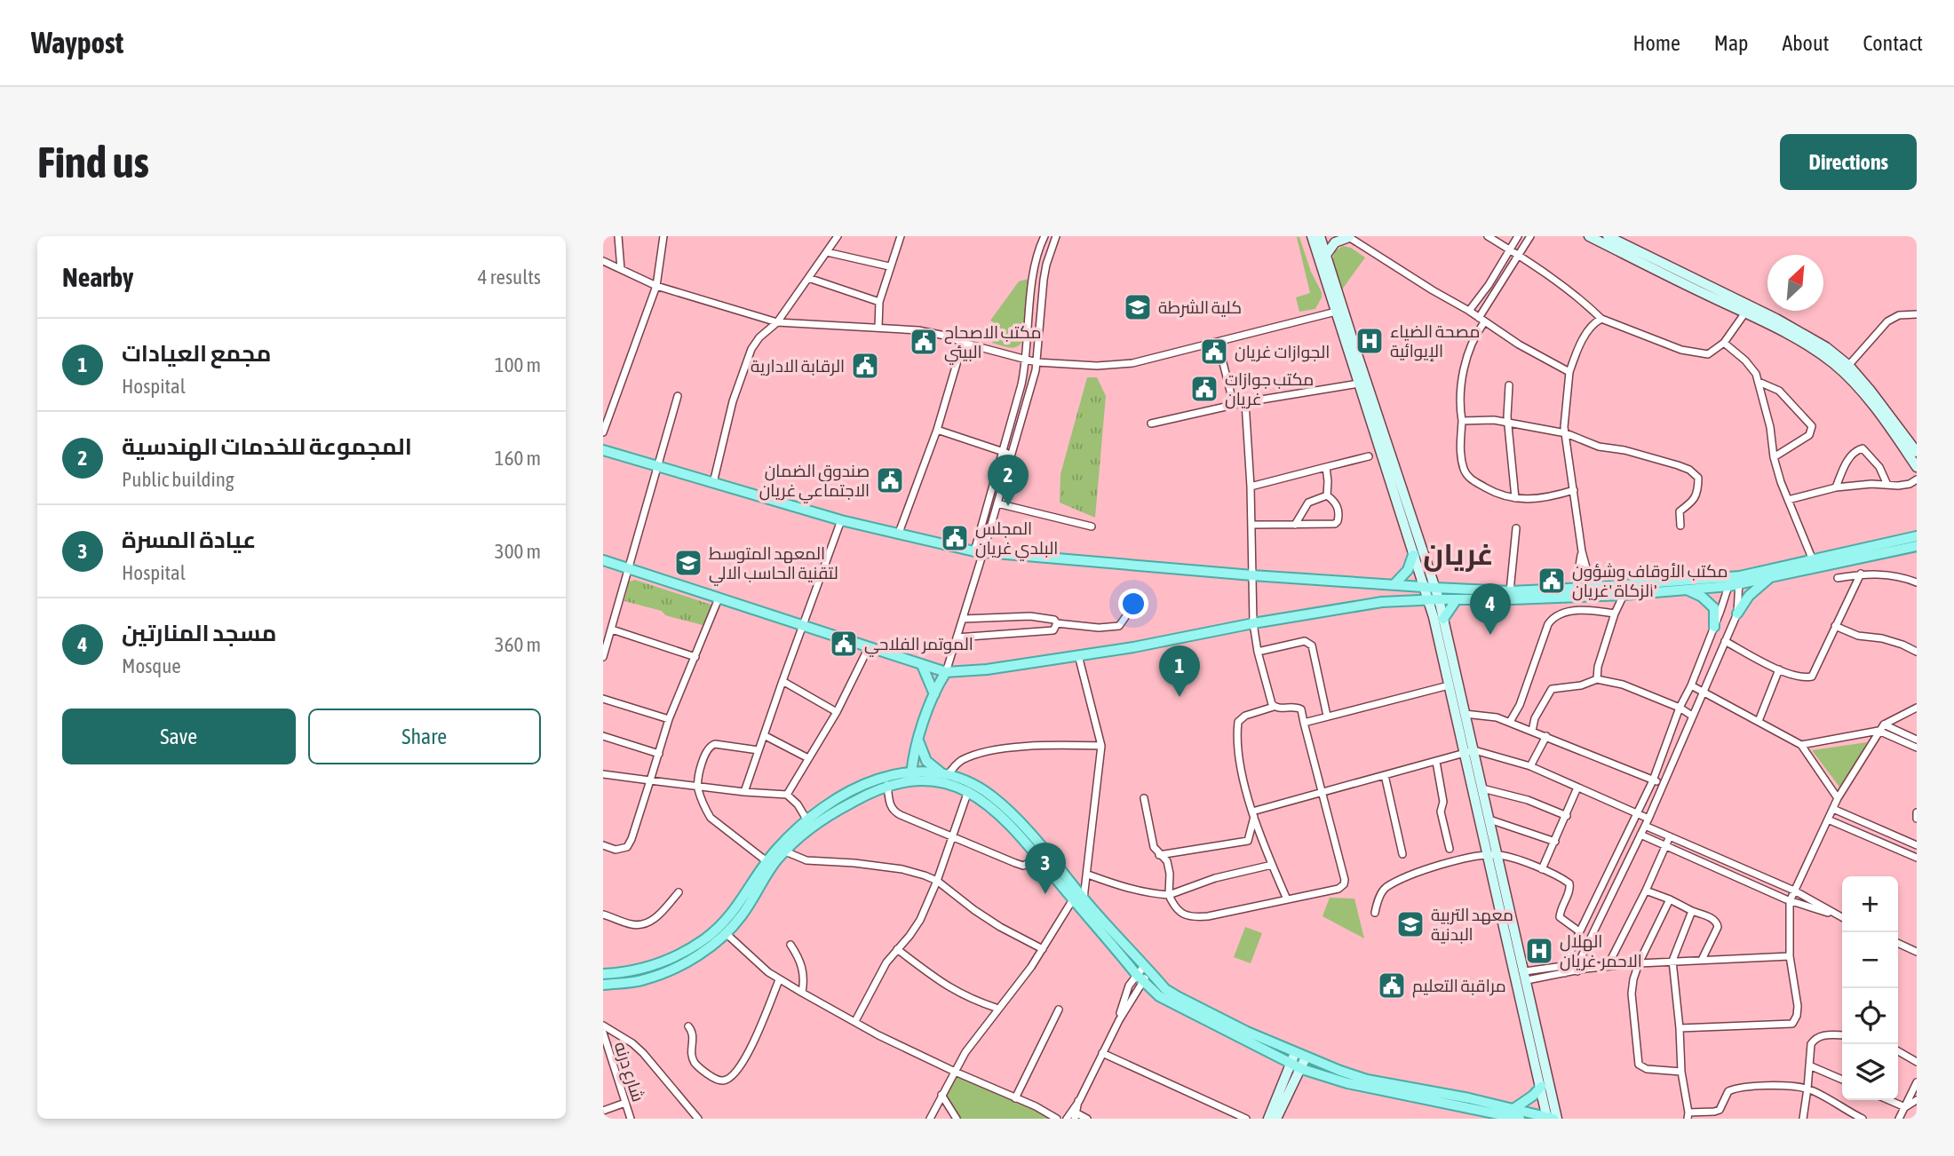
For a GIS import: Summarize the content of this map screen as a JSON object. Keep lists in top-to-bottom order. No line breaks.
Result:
{"streets":{"street":["شارع درنه"]},"districts":["غريان"],"places":{"school or university":["كلية الشرطة","المعهد المتوسط لتقنية الحاسب الالي","معهد التربية البدنية"],"hospital":["مصحة الضياء الإيوائية","الهلال الاحمر-غريان"],"public building":["مكتب الاصحاح البيئي","الجوازات غريان","الرقابة الادارية","مكتب جوازات غريان","صندوق الضمان الاجتماعي غريان","المجلس البلدي غريان","مكتب الأوقاف وشؤون الزكاة 'غريان'","الموتمر الفلاحي","مراقبة التعليم"]},"north":"top right","page":{"header":"Waypost","nav":["Home","Map","About","Contact"],"buttons":["Directions",["Save","Share"]],"title":"Find us","heading":["Nearby","4 results"],"list":[{"mark":"1","name":"مجمع العيادات","note":"Hospital","value":"100 m"},{"mark":"2","name":"المجموعة للخدمات الهندسية","note":"Public building","value":"160 m"},{"mark":"3","name":"عيادة المسرة","note":"Hospital","value":"300 m"},{"mark":"4","name":"مسجد المنارتين","note":"Mosque","value":"360 m"}],"pins":["2","4","1","3"],"map_buttons":["+","−"]}}
